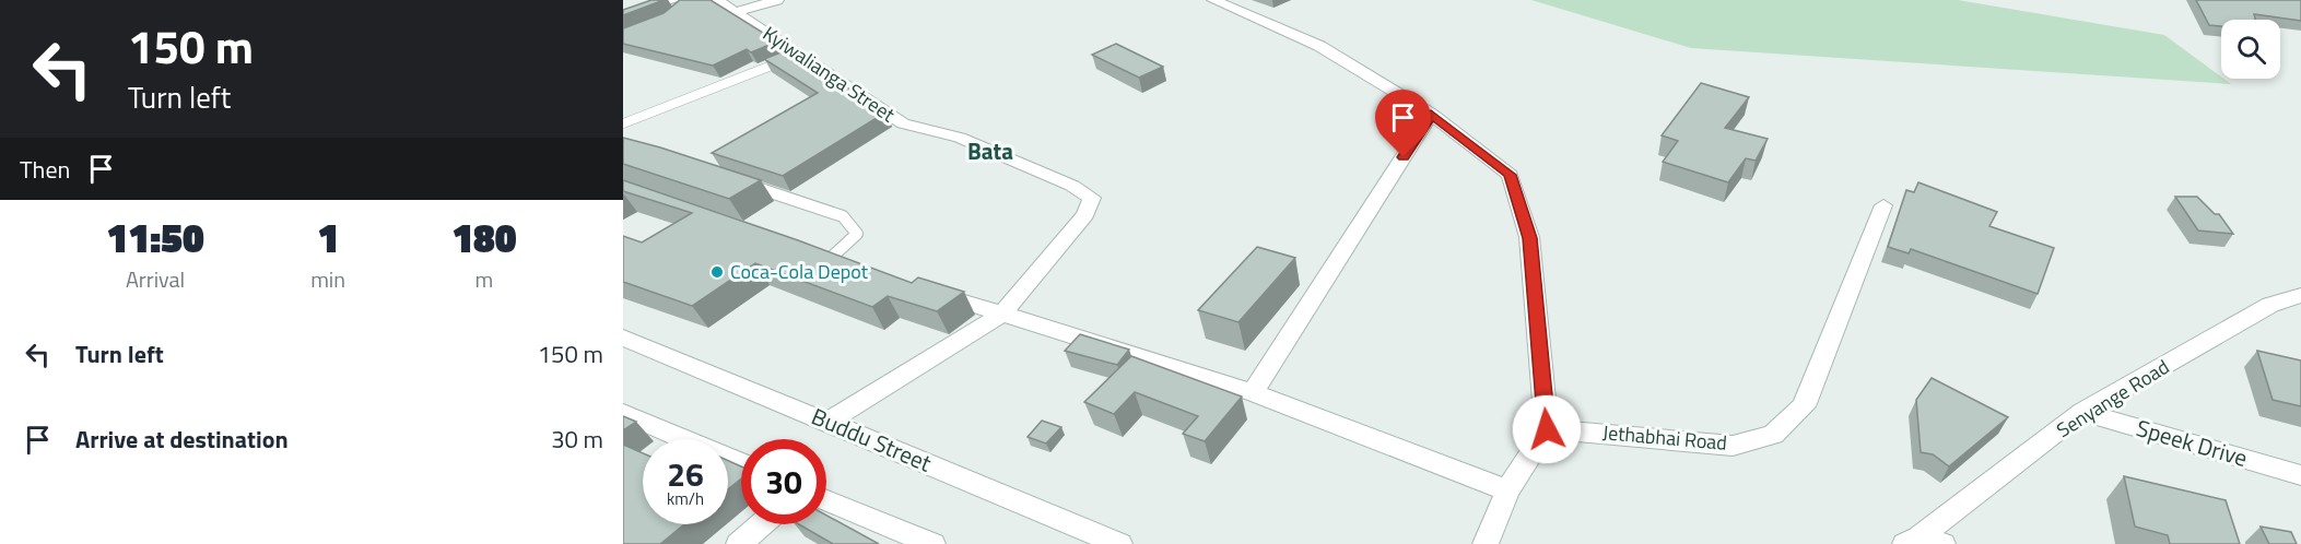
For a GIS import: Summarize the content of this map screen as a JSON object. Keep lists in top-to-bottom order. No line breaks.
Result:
{"streets":{"street":["Kyiwalianga Street","Senyange Road","Jethabhai Road","Buddu Street","Speek Drive"]},"crossings":[["Kyiwalianga Street","Buddu Street"],["Senyange Road","Speek Drive"]],"districts":["Bata"],"places":["Coca-Cola Depot"],"page":{"turn":["150 m","Turn left"],"then":"Then","eta":["11:50","Arrival","1","min","180","m"],"list":[{"name":"Turn left","value":"150 m"},{"name":"Arrive at destination","value":"30 m"}],"speed":"26 km/h","limit":"30"}}
